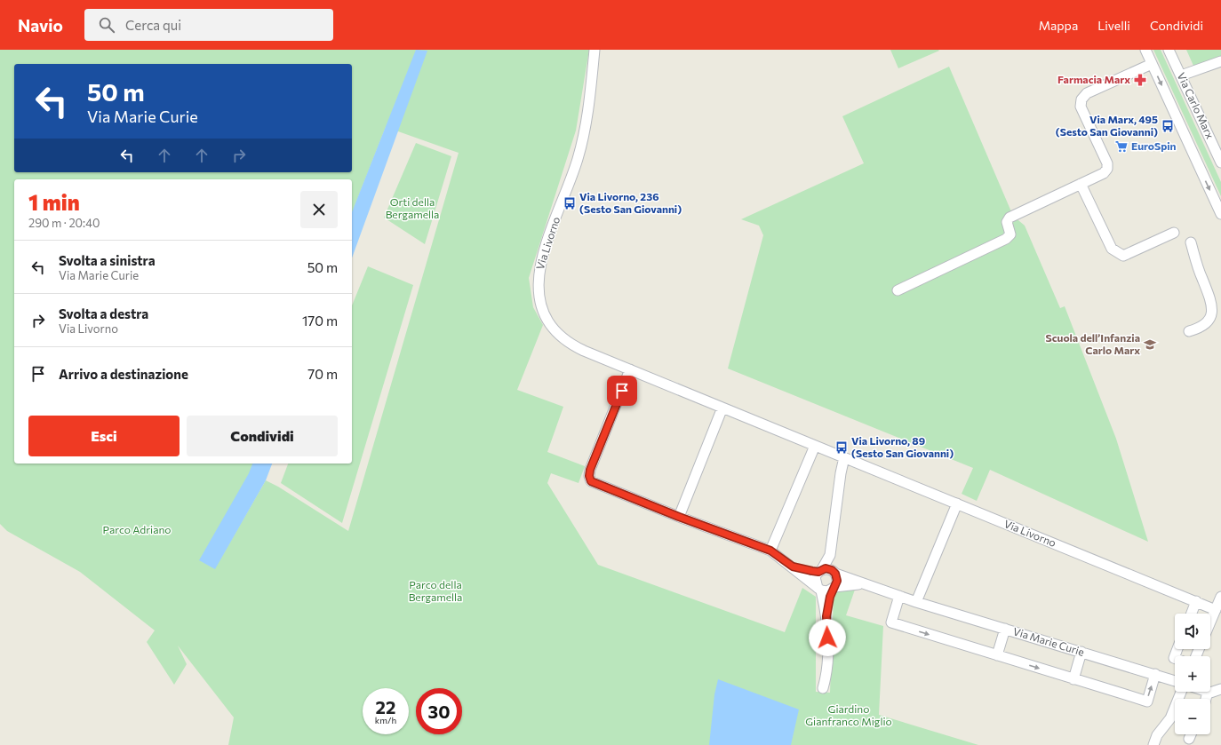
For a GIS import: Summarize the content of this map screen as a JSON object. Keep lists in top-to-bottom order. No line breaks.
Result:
{"streets":{"street":["Via Carlo Marx","Via Livorno","Via Marie Curie"]},"parks":["Orti della Bergamella","Parco Adriano","Parco della Bergamella","Giardino Gianfranco Miglio"],"places":{"pharmacy":["Farmacia Marx"],"bus stop":["Via Marx, 495 (Sesto San Giovanni)","Via Livorno, 236 (Sesto San Giovanni)","Via Livorno, 89 (Sesto San Giovanni)"],"supermarket":["EuroSpin"],"school or university":["Scuola dell’Infanzia Carlo Marx"]},"page":{"header":"Navio","search":"Cerca qui","nav":["Mappa","Livelli","Condividi"],"turn":["50 m","Via Marie Curie"],"heading":["1 min","290 m · 20:40"],"list":[{"name":"Svolta a sinistra","note":"Via Marie Curie","value":"50 m"},{"name":"Svolta a destra","note":"Via Livorno","value":"170 m"},{"name":"Arrivo a destinazione","value":"70 m"}],"buttons":["Esci","Condividi"],"map_buttons":["+","−"],"speed":"22 km/h","limit":"30"}}
